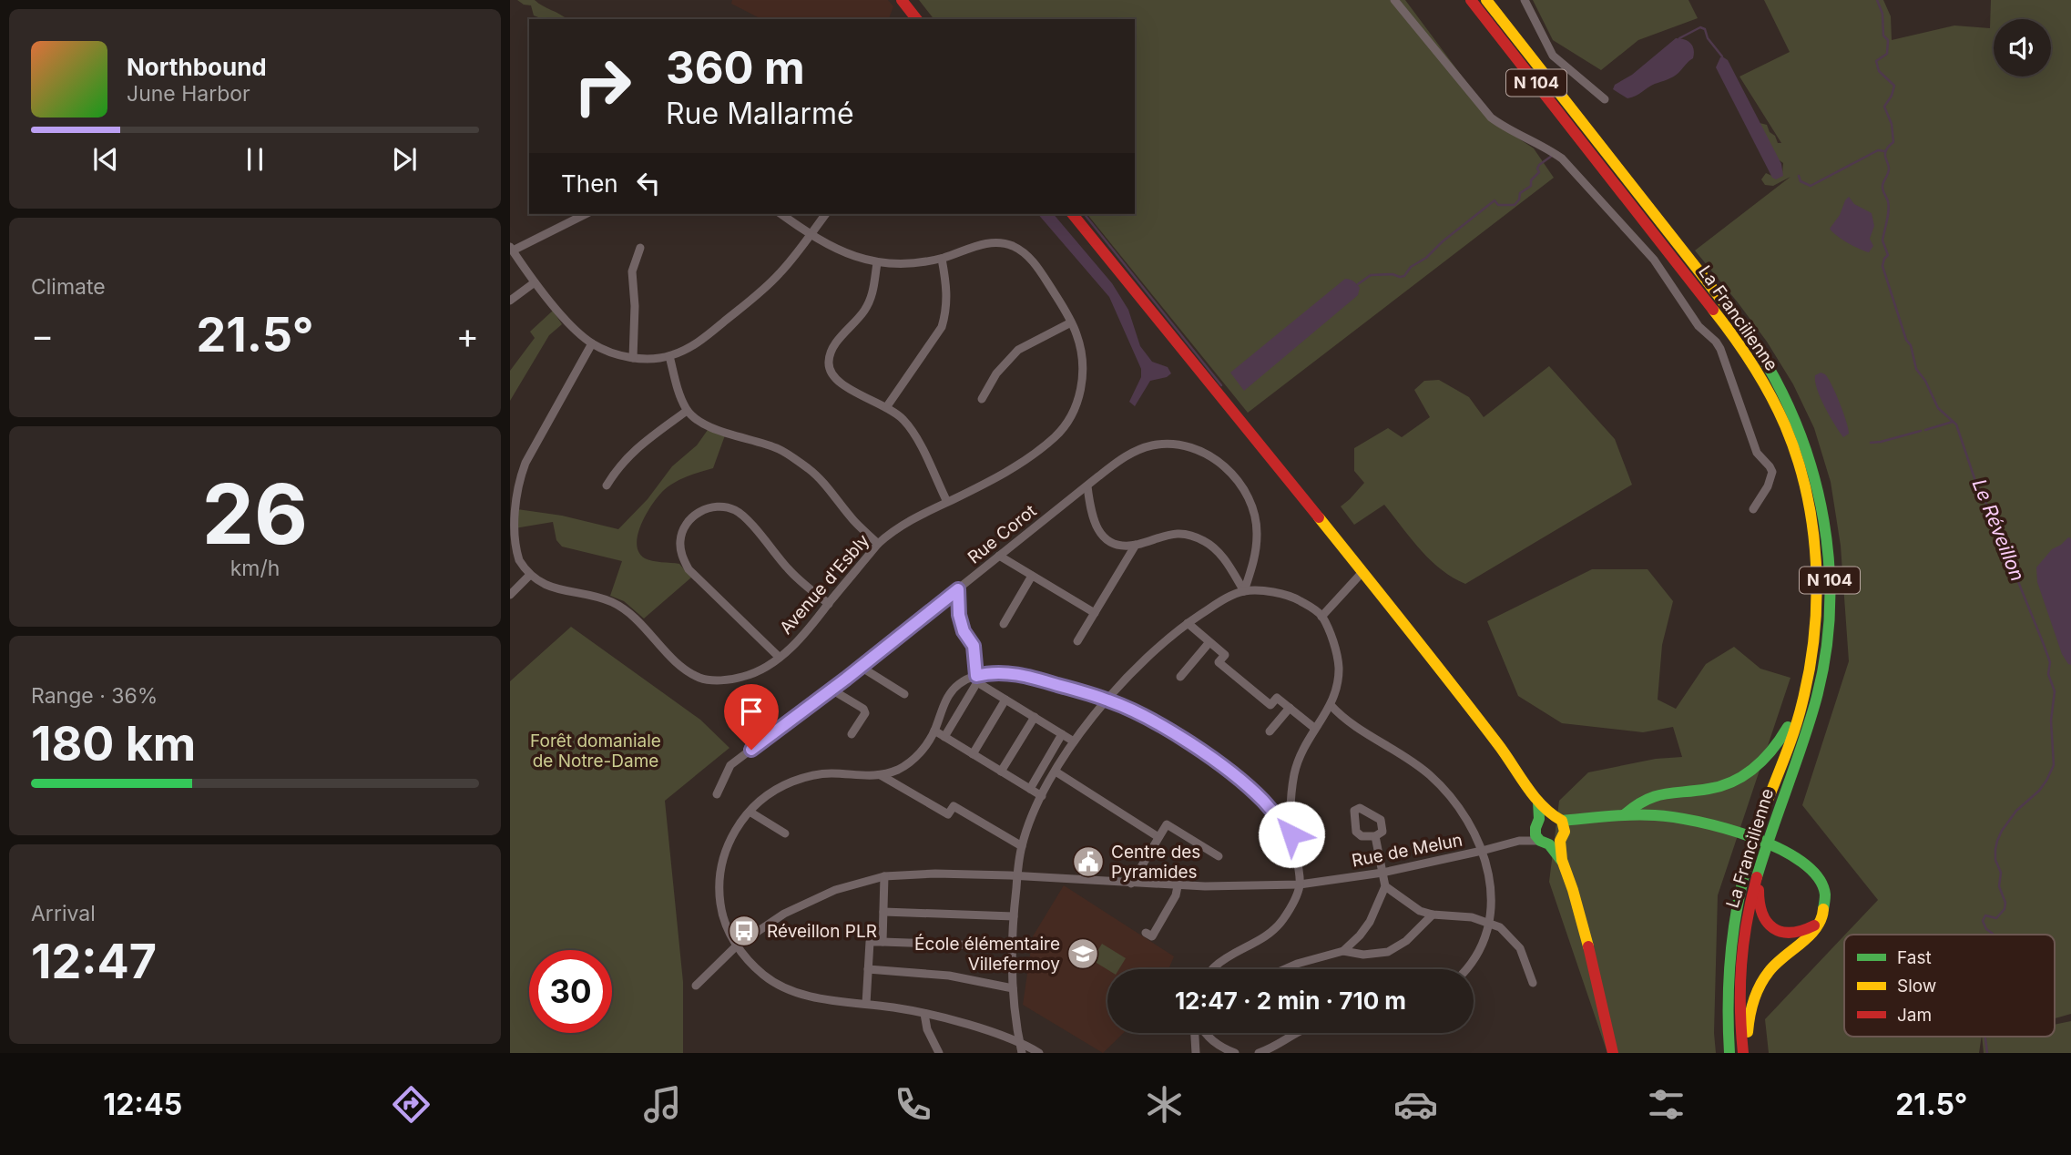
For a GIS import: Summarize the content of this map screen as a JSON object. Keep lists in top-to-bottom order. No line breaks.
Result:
{"streets":{"main road":["N 104","La Francilienne"],"street":["Rue Corot","Avenue d'Esbly","Rue de Melun"]},"water":["Le Réveillon"],"parks":["Forêt domaniale de Notre-Dame"],"places":{"public building":["Centre des Pyramides"],"bus stop":["Réveillon PLR"],"school or university":["École élémentaire Villefermoy"]},"legend":["Fast","Slow","Jam"],"page":{"turn":["360 m","Rue Mallarmé"],"song":["Northbound","June Harbor"],"then":"Then","tile":["Climate",["26","km/h"],["Range · 36%","180 km"],["Arrival","12:47"]],"heat":["−","21.5°","+"],"limit":"30","trip":"12:47 · 2 min · 710 m","tabs":["12:45","21.5°"]}}
